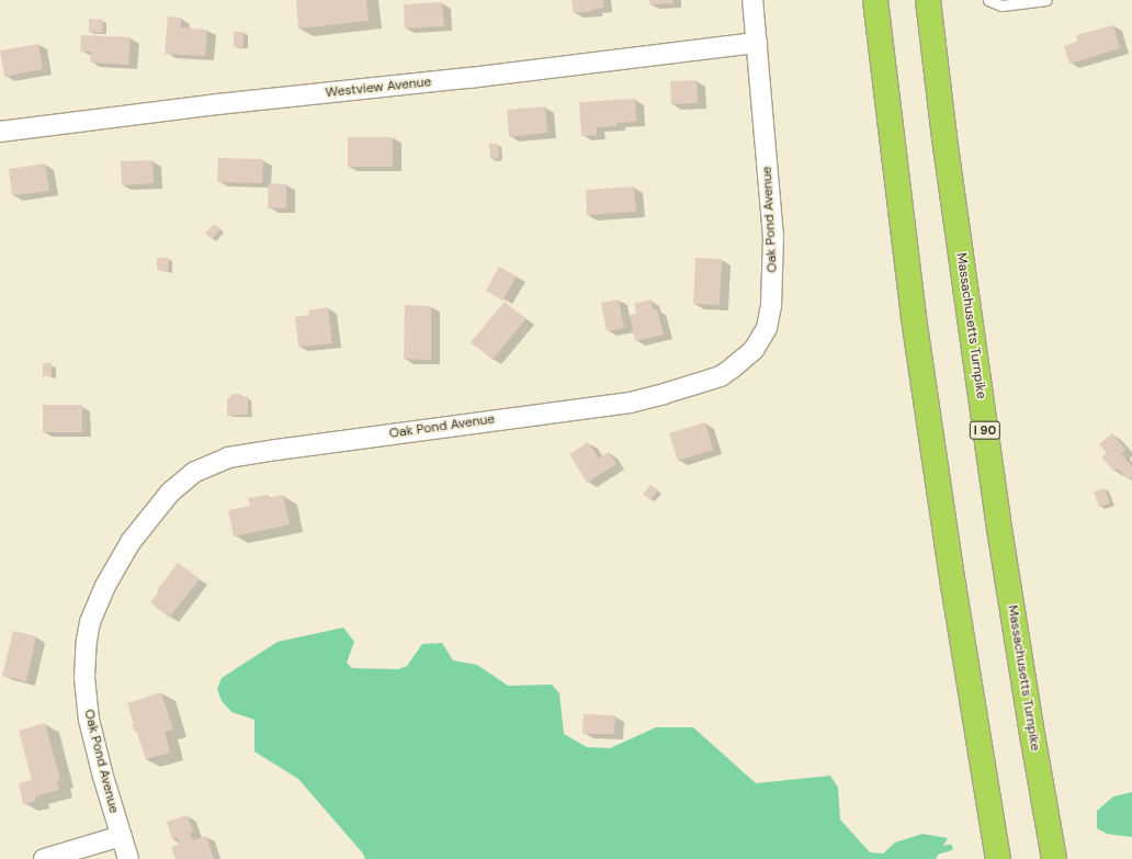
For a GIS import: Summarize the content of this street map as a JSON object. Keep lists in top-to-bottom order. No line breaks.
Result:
{"streets":{"highway":["Massachusetts Turnpike","I 90"],"street":["Westview Avenue","Oak Pond Avenue"]},"crossings":[["Westview Avenue","Oak Pond Avenue"]]}
